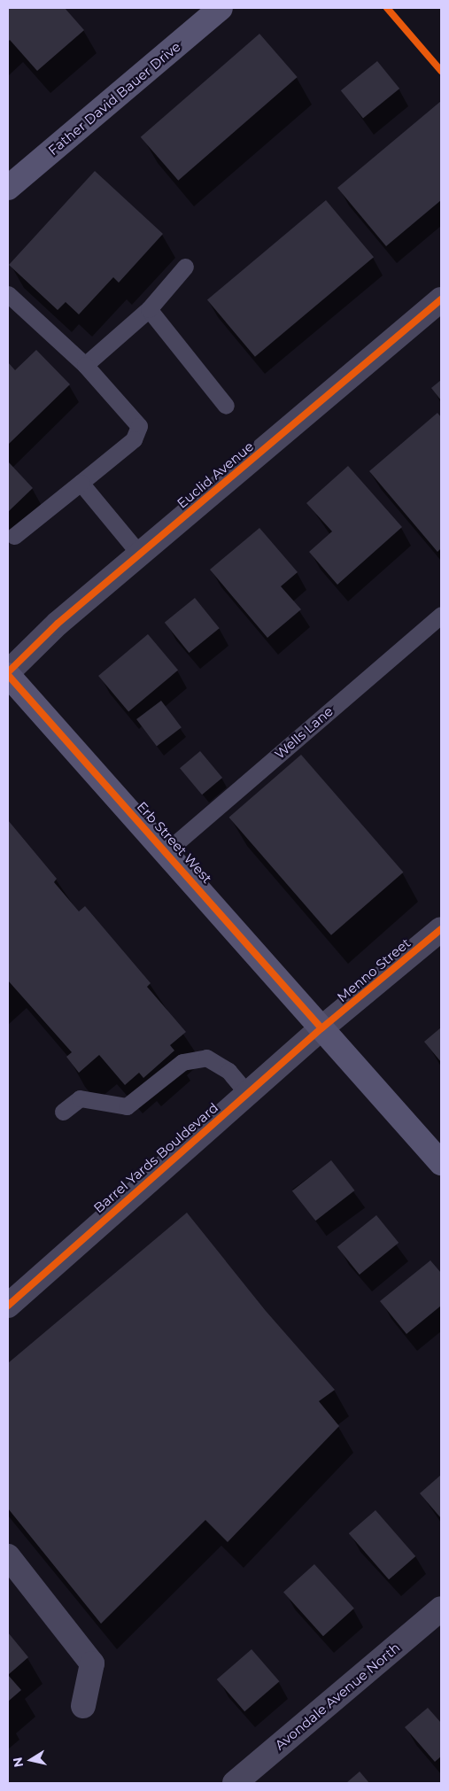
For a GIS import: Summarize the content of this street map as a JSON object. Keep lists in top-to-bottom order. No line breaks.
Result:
{"streets":{"main road":["Father David Bauer Drive","Erb Street West"],"street":["Euclid Avenue","Menno Street","Barrel Yards Bouldevard","Avondale Avenue North"],"lane":["Wells Lane"]},"crossings":[["Euclid Avenue","Erb Street West"],["Wells Lane","Erb Street West"],["Erb Street West","Menno Street"],["Erb Street West","Barrel Yards Bouldevard"],["Menno Street","Barrel Yards Bouldevard"]],"north":"left"}
